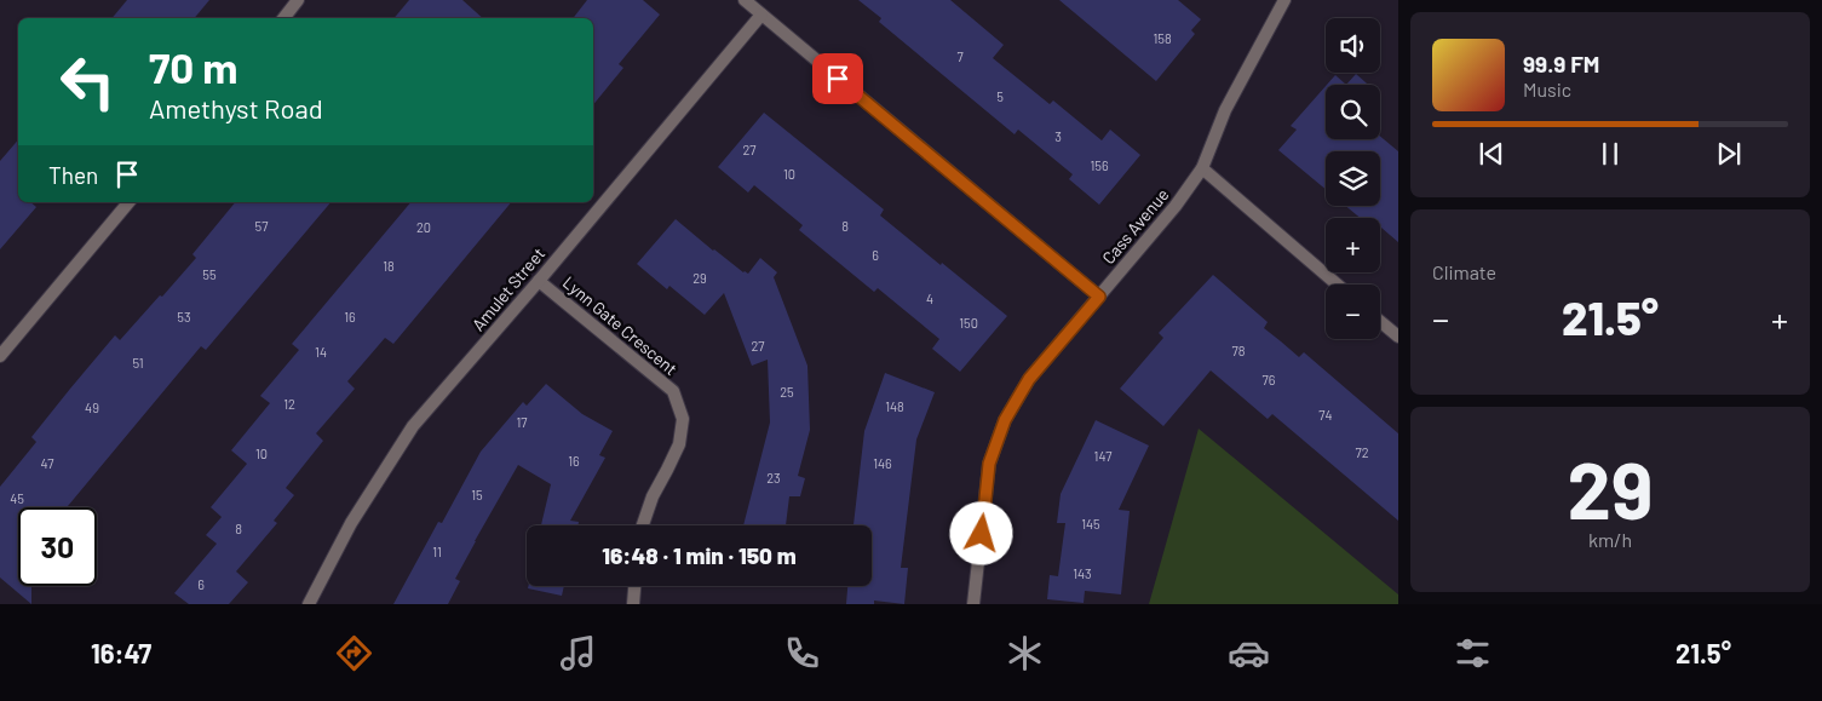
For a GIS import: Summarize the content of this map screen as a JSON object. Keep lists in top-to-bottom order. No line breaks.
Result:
{"streets":{"street":["Cass Avenue","Amulet Street","Lynn Gate Crescent"]},"crossings":[["Amulet Street","Lynn Gate Crescent"]],"house_numbers":["158","7","5","3","27","156","10","57","8","20","6","18","55","29","4","53","16","150","27","78","14","51","76","25","12","148","49","74","17","72","10","147","16","47","146","23","15","45","145","8","11","143","6"],"page":{"map_buttons":["+","−"],"turn":["70 m","Amethyst Road"],"song":["99.9 FM","Music"],"then":"Then","tile":["Climate",["29","km/h"]],"heat":["−","21.5°","+"],"limit":"30","trip":"16:48 · 1 min · 150 m","tabs":["16:47","21.5°"]}}
